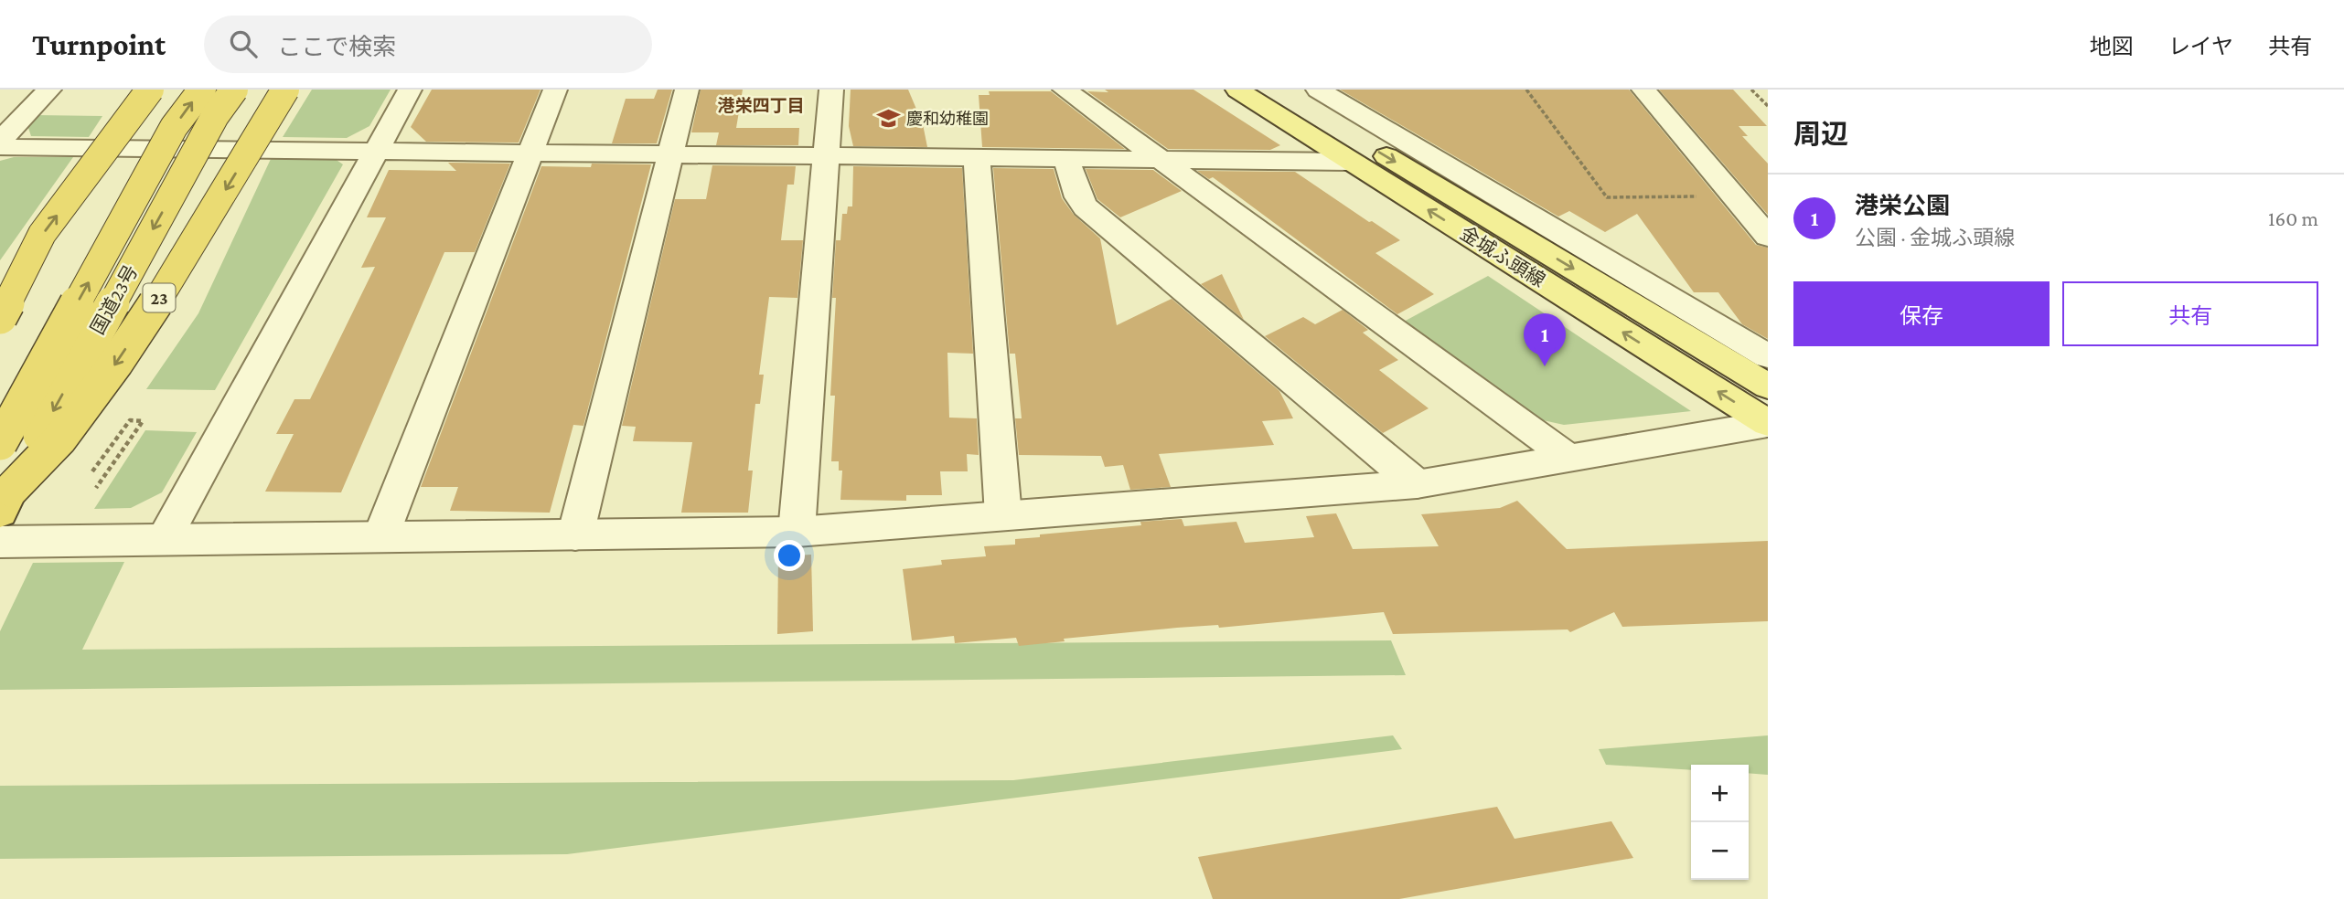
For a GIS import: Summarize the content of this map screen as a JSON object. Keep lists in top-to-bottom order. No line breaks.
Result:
{"streets":{"highway":["23","国道23号"],"main road":["金城ふ頭線"]},"crossings":[["23","国道23号"]],"districts":["港栄四丁目"],"places":{"school or university":["慶和幼稚園"]},"page":{"header":"Turnpoint","search":"ここで検索","nav":["地図","レイヤ","共有"],"heading":"周辺","list":[{"mark":"1","name":"港栄公園","note":"公園 · 金城ふ頭線","value":"160 m"}],"buttons":["保存","共有"],"pins":"1","map_buttons":["+","−"]}}
